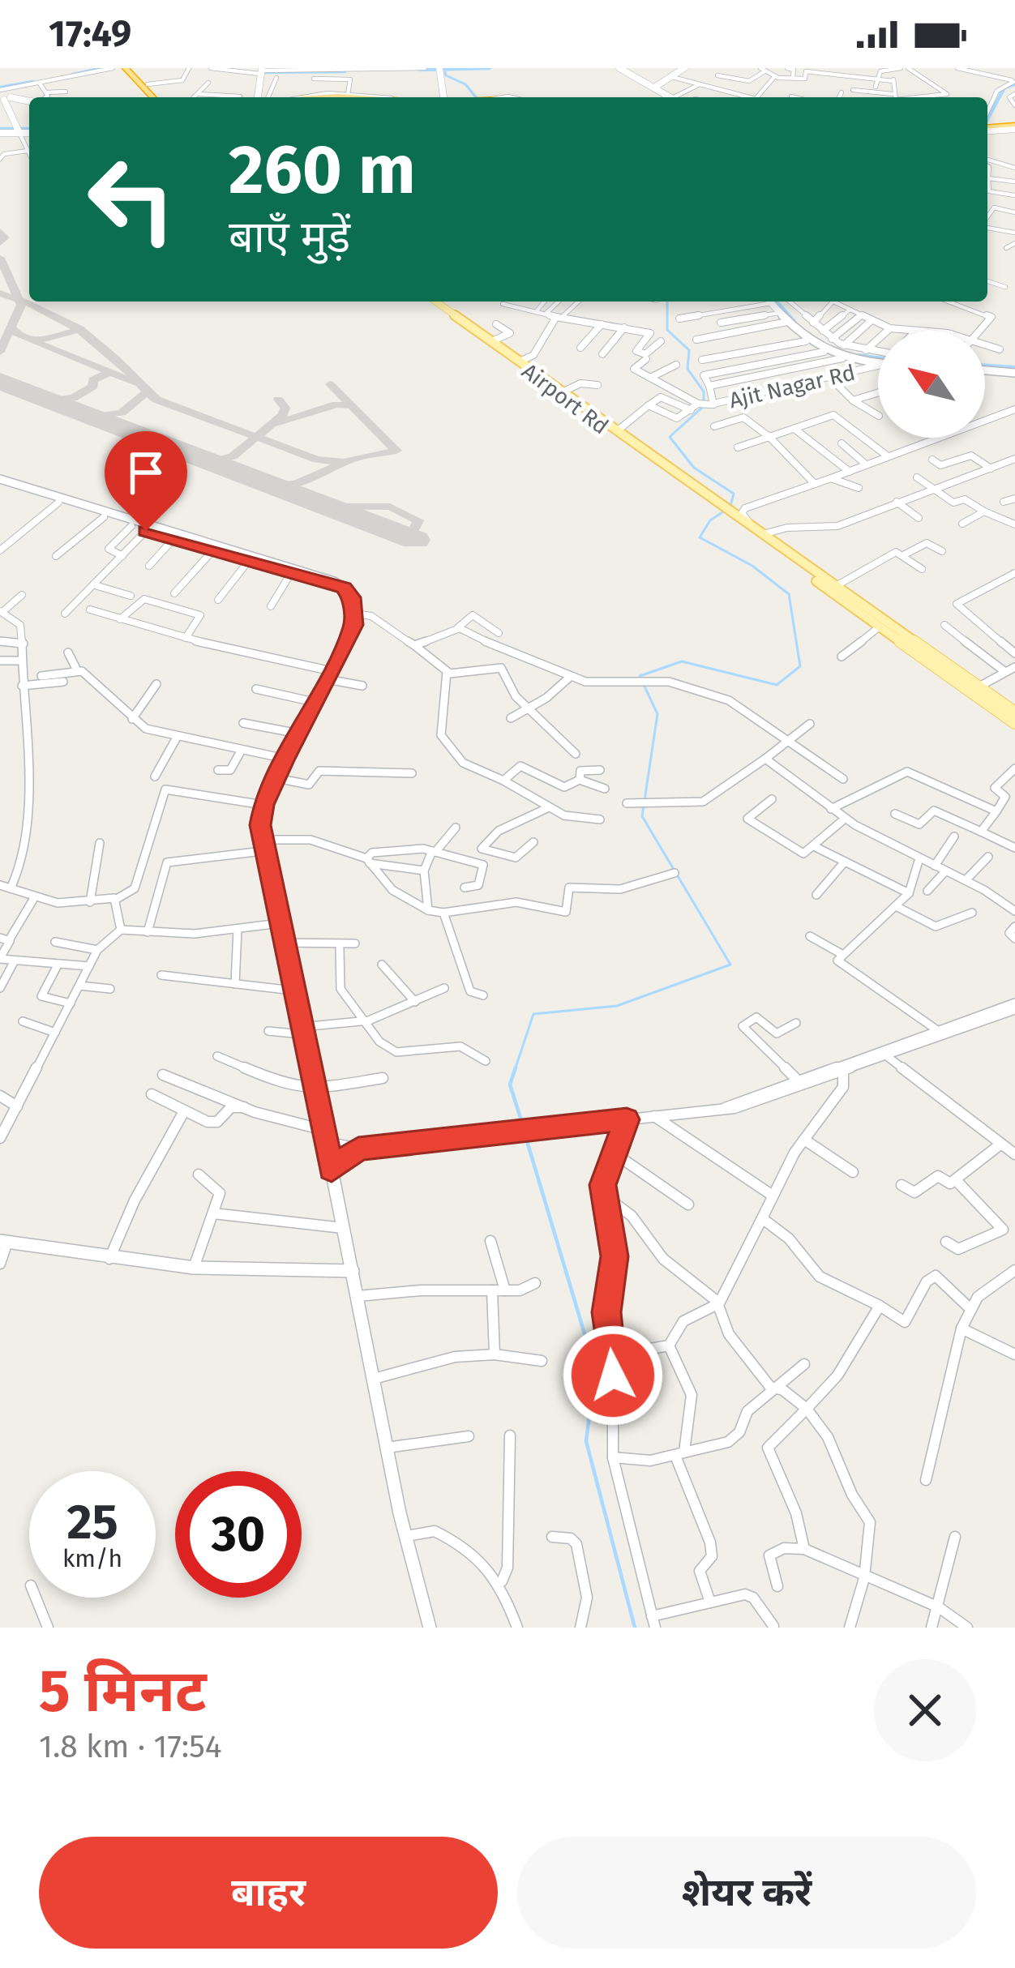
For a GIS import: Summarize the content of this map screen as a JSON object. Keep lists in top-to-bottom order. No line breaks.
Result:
{"streets":{"main road":["Airport Rd"],"street":["Ajit Nagar Rd"]},"north":"top left","page":{"status":"17:49","turn":["260 m","बाएँ मुड़ें"],"speed":"25 km/h","limit":"30","heading":["5 मिनट","1.8 km · 17:54"],"buttons":["बाहर","शेयर करें"]}}
